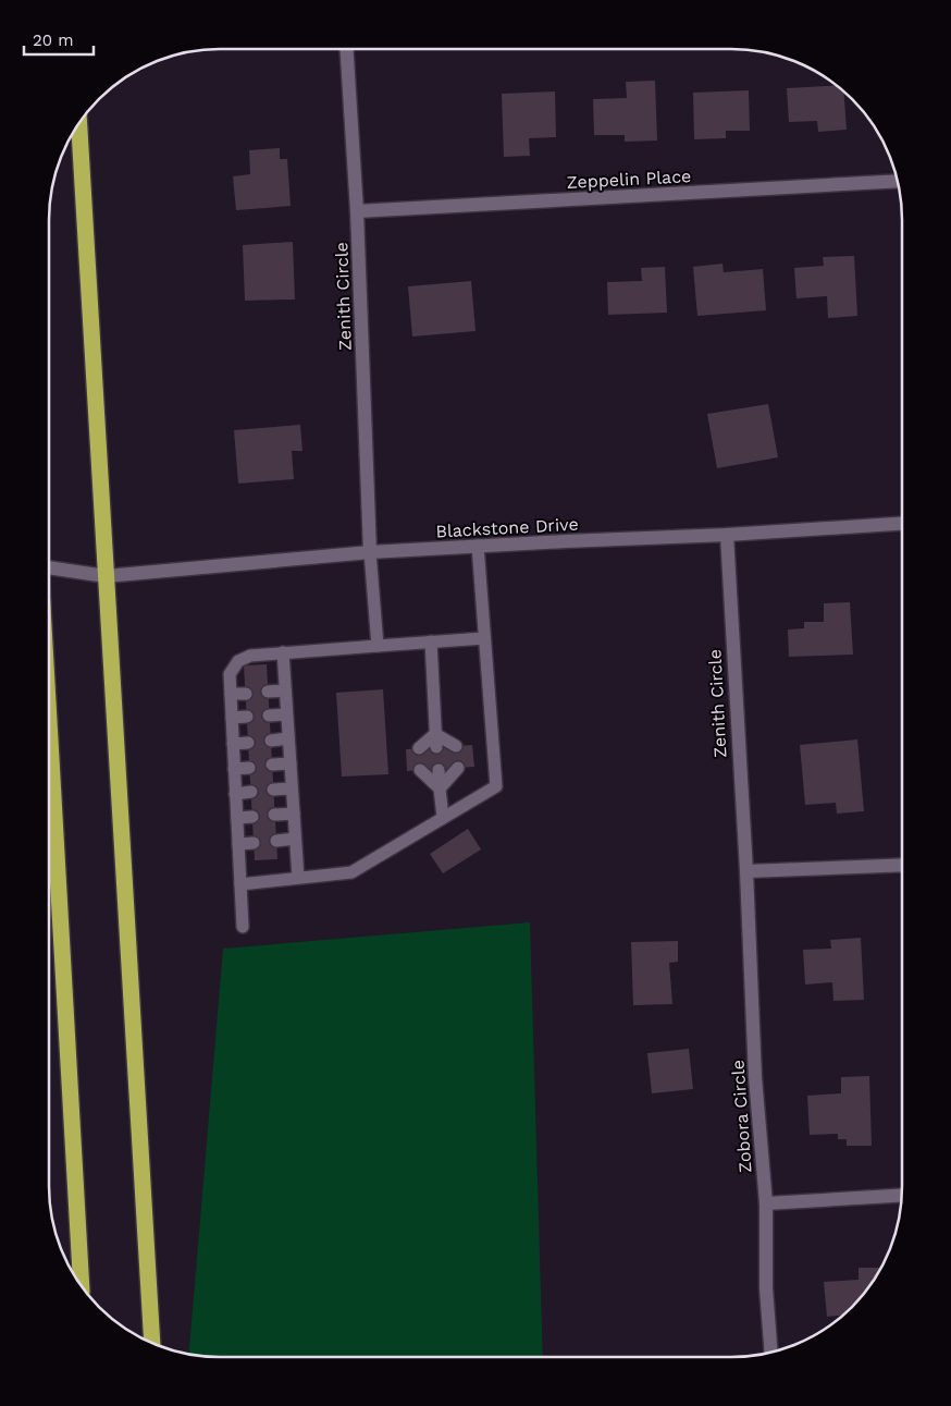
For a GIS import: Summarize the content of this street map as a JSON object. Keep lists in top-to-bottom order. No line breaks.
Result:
{"streets":{"street":["Zeppelin Place","Zenith Circle","Blackstone Drive","Zobora Circle"]},"crossings":[["Zeppelin Place","Zenith Circle"],["Zenith Circle","Blackstone Drive"],["Zenith Circle","Zobora Circle"]],"scale_bar":"20 m"}
